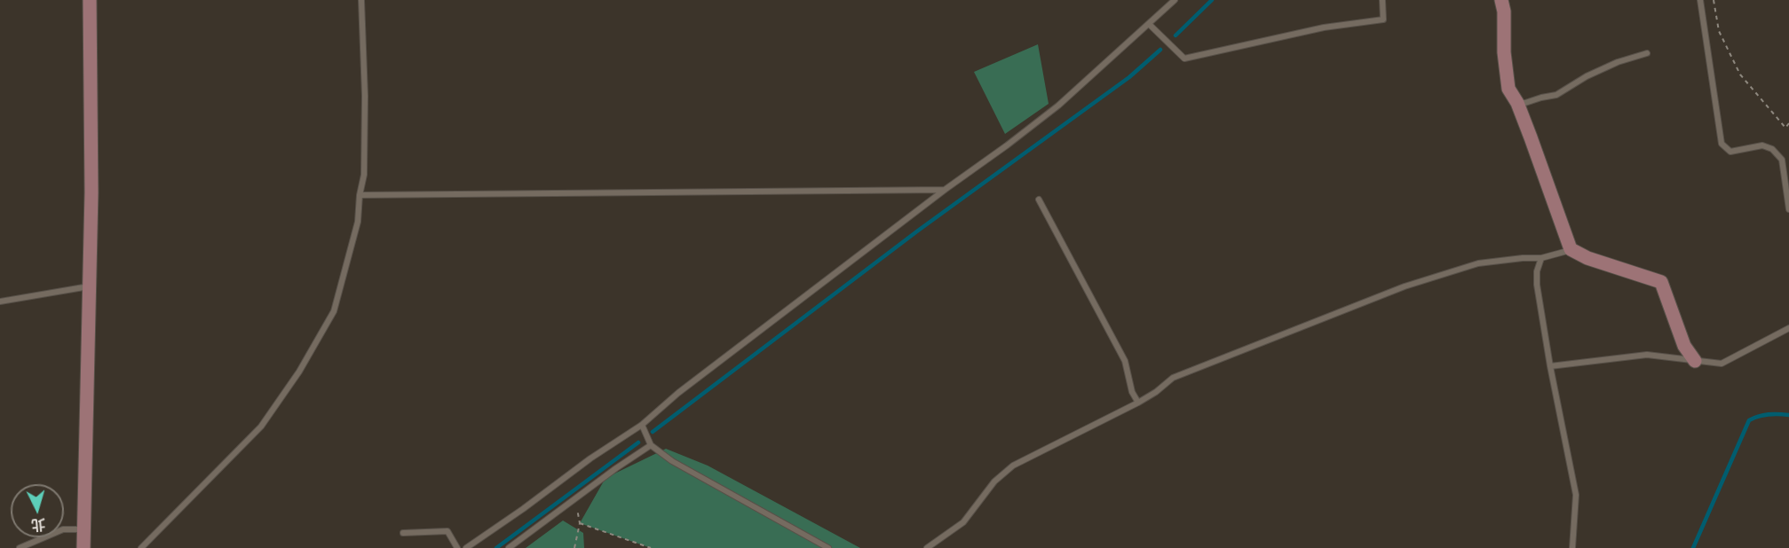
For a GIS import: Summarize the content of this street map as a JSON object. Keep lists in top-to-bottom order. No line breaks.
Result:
{"north":"bottom"}
